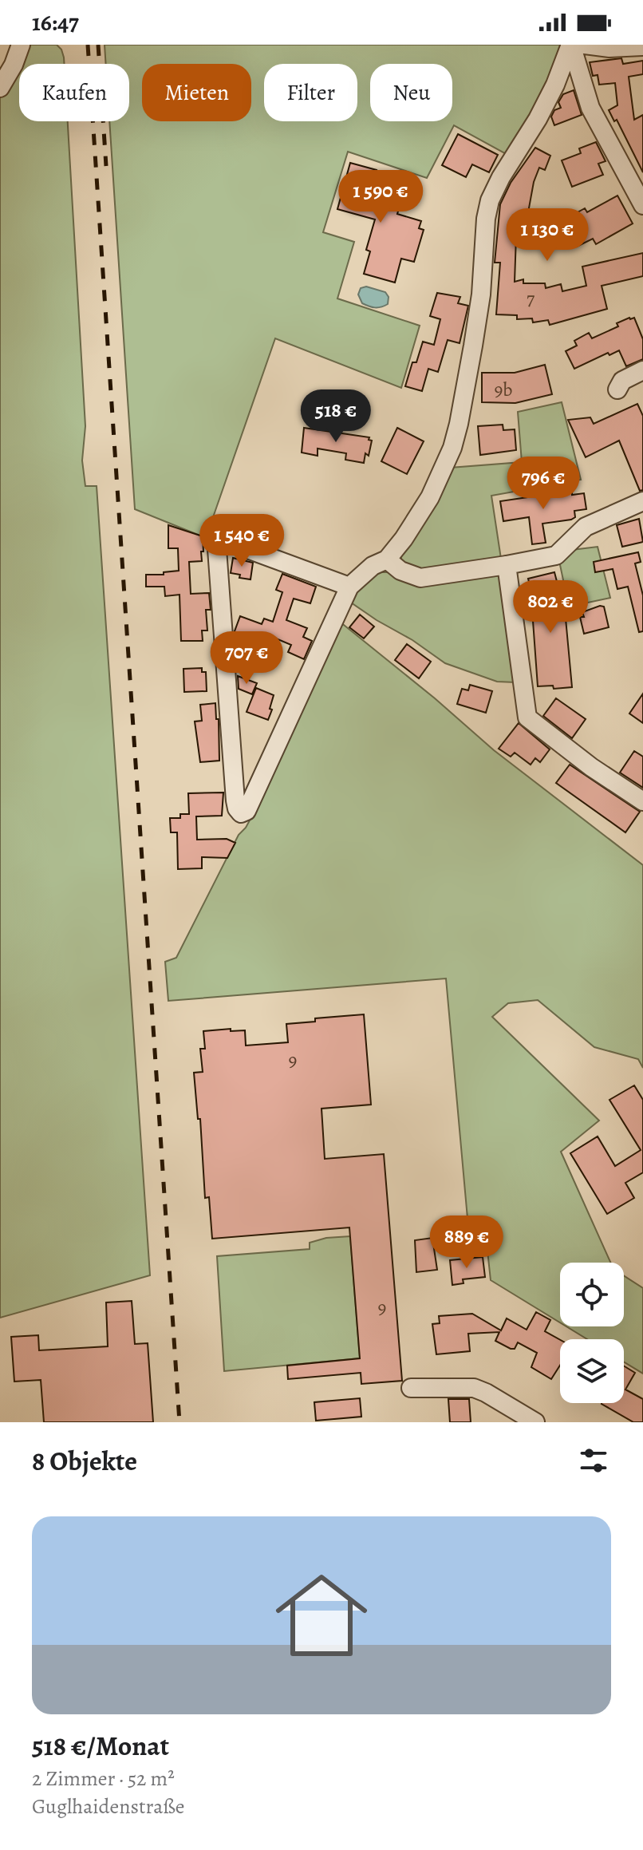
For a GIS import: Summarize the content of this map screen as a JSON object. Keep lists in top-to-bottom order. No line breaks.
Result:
{"house_numbers":["7","9b","9","9"],"page":{"status":"16:47","chip":["Kaufen","Mieten","Filter","Neu"],"price":["1 590 €","1 130 €","518 €","796 €","1 540 €","802 €","707 €","889 €"],"heading":"8 Objekte","list":[{"name":"518 €/Monat","note":"2 Zimmer · 52 m² · Guglhaidenstraße"}]}}
